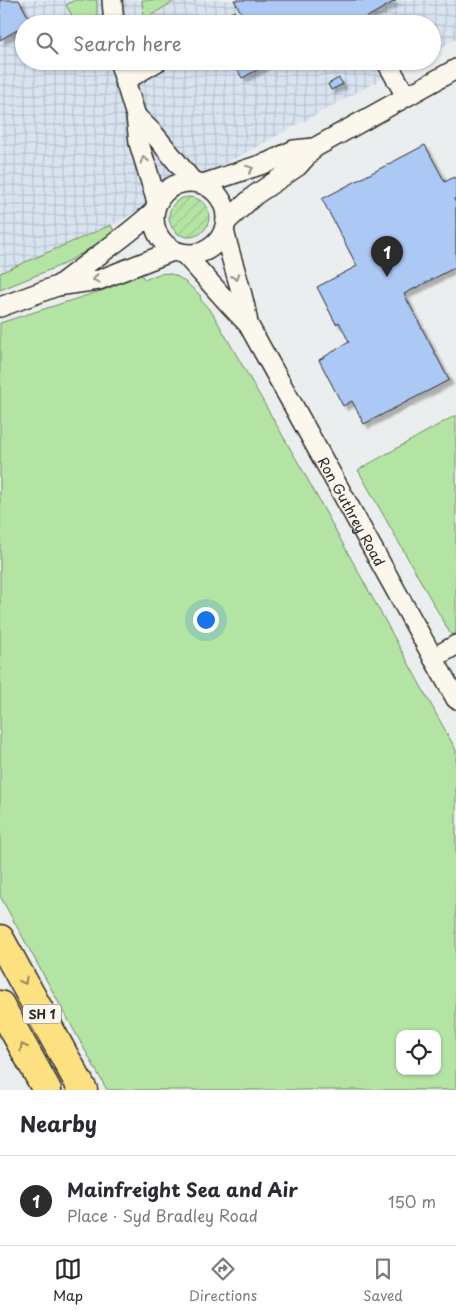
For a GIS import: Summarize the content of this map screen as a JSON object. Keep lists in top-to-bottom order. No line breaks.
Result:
{"streets":{"highway":["SH 1"],"street":["Ron Guthrey Road"]},"page":{"search":"Search here","pins":"1","heading":"Nearby","list":[{"mark":"1","name":"Mainfreight Sea and Air","note":"Place · Syd Bradley Road","value":"150 m"}],"nav":["Map","Directions","Saved"]}}
